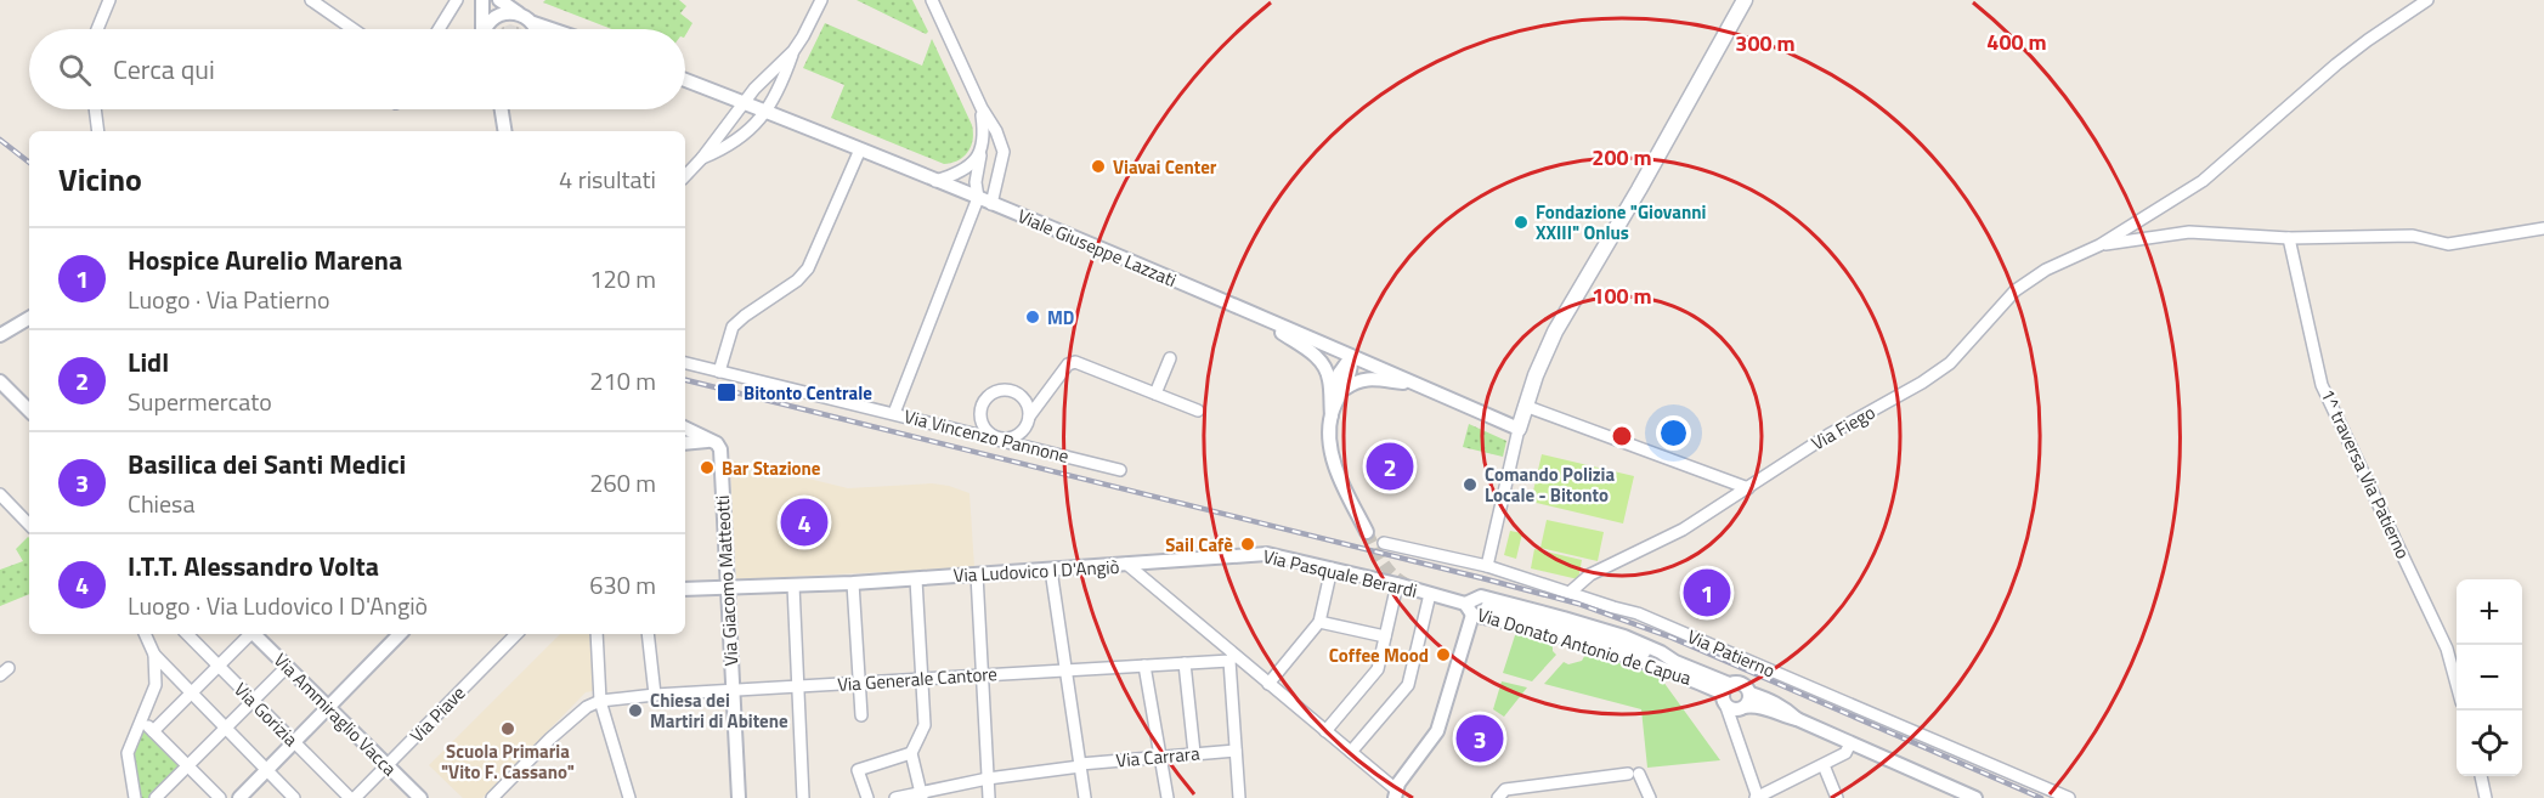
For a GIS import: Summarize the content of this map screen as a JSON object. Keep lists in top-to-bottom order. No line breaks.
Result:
{"streets":{"street":["Viale Giuseppe Lazzati","Via Fiego","Via Vincenzo Pannone","1^ traversa Via Patierno","Via Ludovico I D'Angiò","Via Pasquale Berardi","Via Giacomo Matteotti","Via Donato Antonio de Capua","Via Patierno","Via Generale Cantore","Via Gorizia","Via Ammiraglio Vacca","Via Piave","Via Carrara"]},"crossings":[["Via Fiego","Via Patierno"],["Via Ludovico I D'Angiò","Via Pasquale Berardi"],["Via Ludovico I D'Angiò","Via Giacomo Matteotti"],["Via Ludovico I D'Angiò","Via Generale Cantore"],["Via Pasquale Berardi","Via Donato Antonio de Capua"],["Via Giacomo Matteotti","Via Generale Cantore"],["Via Gorizia","Via Piave"],["Via Ammiraglio Vacca","Via Piave"]],"places":{"other":["Viavai Center","Fondazione \"Giovanni XXIII\" Onlus","MD","Bar Stazione","Comando Polizia Locale - Bitonto","Sail Cafè","Coffee Mood","Chiesa dei Martiri di Abitene","Scuola Primaria \"Vito F. Cassano\""],"transit":["Bitonto Centrale"]},"page":{"search":"Cerca qui","heading":["Vicino","4 risultati"],"list":[{"mark":"1","name":"Hospice Aurelio Marena","note":"Luogo · Via Patierno","value":"120 m"},{"mark":"2","name":"Lidl","note":"Supermercato","value":"210 m"},{"mark":"3","name":"Basilica dei Santi Medici","note":"Chiesa","value":"260 m"},{"mark":"4","name":"I.T.T. Alessandro Volta","note":"Luogo · Via Ludovico I D'Angiò","value":"630 m"}],"pins":["2","4","1","3"],"map_buttons":["+","−"]},"rings":["400 m","300 m","200 m","100 m"]}
